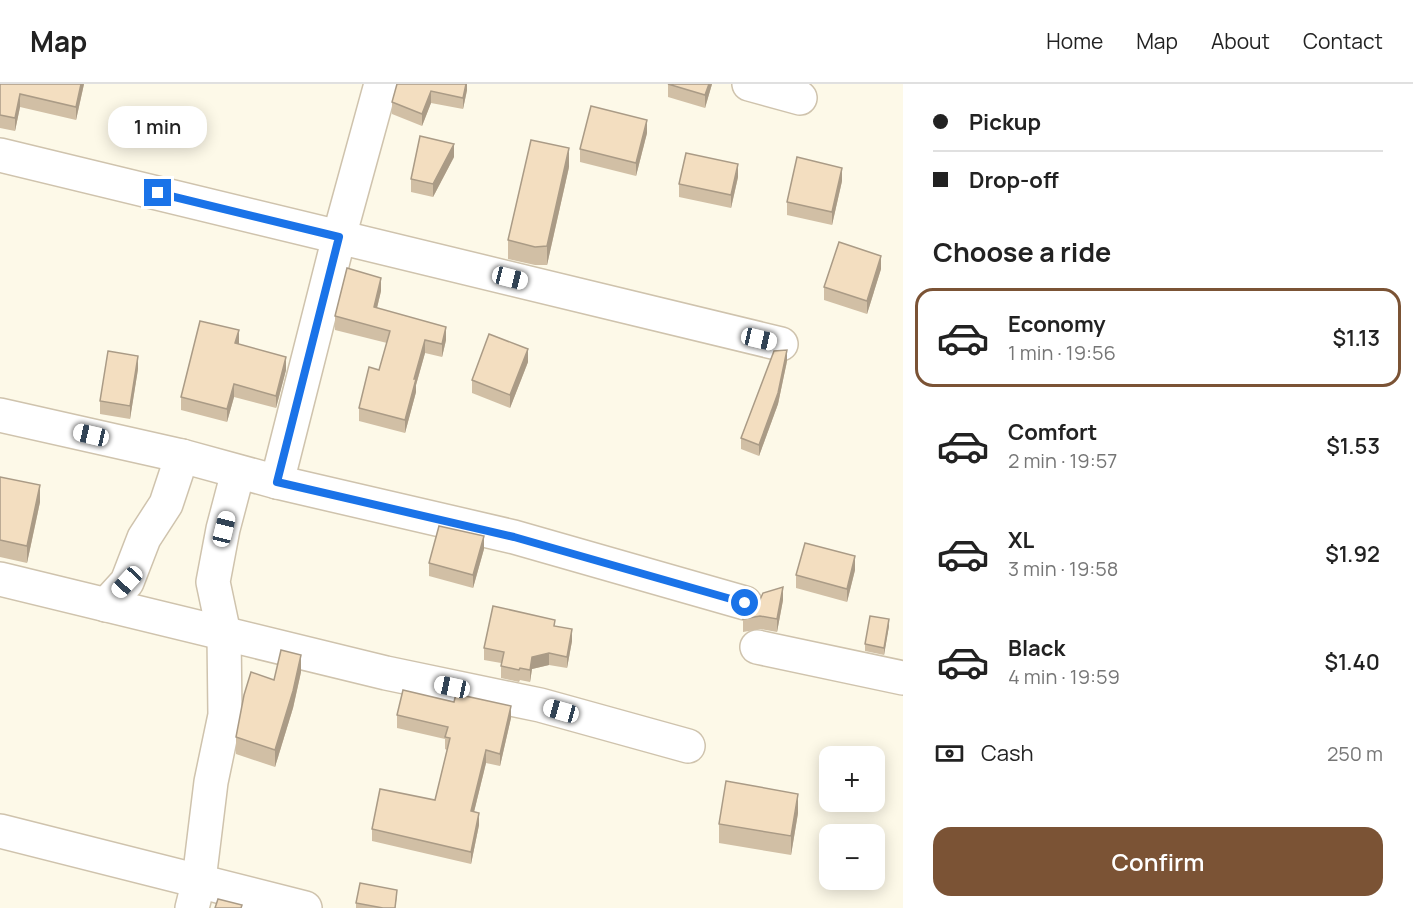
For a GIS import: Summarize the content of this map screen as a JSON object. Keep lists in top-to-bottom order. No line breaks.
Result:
{"page":{"header":"Map","nav":["Home","Map","About","Contact"],"banner":["Pickup","Drop-off"],"bubble":"1 min","heading":"Choose a ride","list":[{"name":"Economy","note":"1 min · 19:56","value":"$1.13"},{"name":"Comfort","note":"2 min · 19:57","value":"$1.53"},{"name":"XL","note":"3 min · 19:58","value":"$1.92"},{"name":"Black","note":"4 min · 19:59","value":"$1.40"}],"pay":["Cash","250 m"],"map_buttons":["+","−"],"buttons":"Confirm"}}
